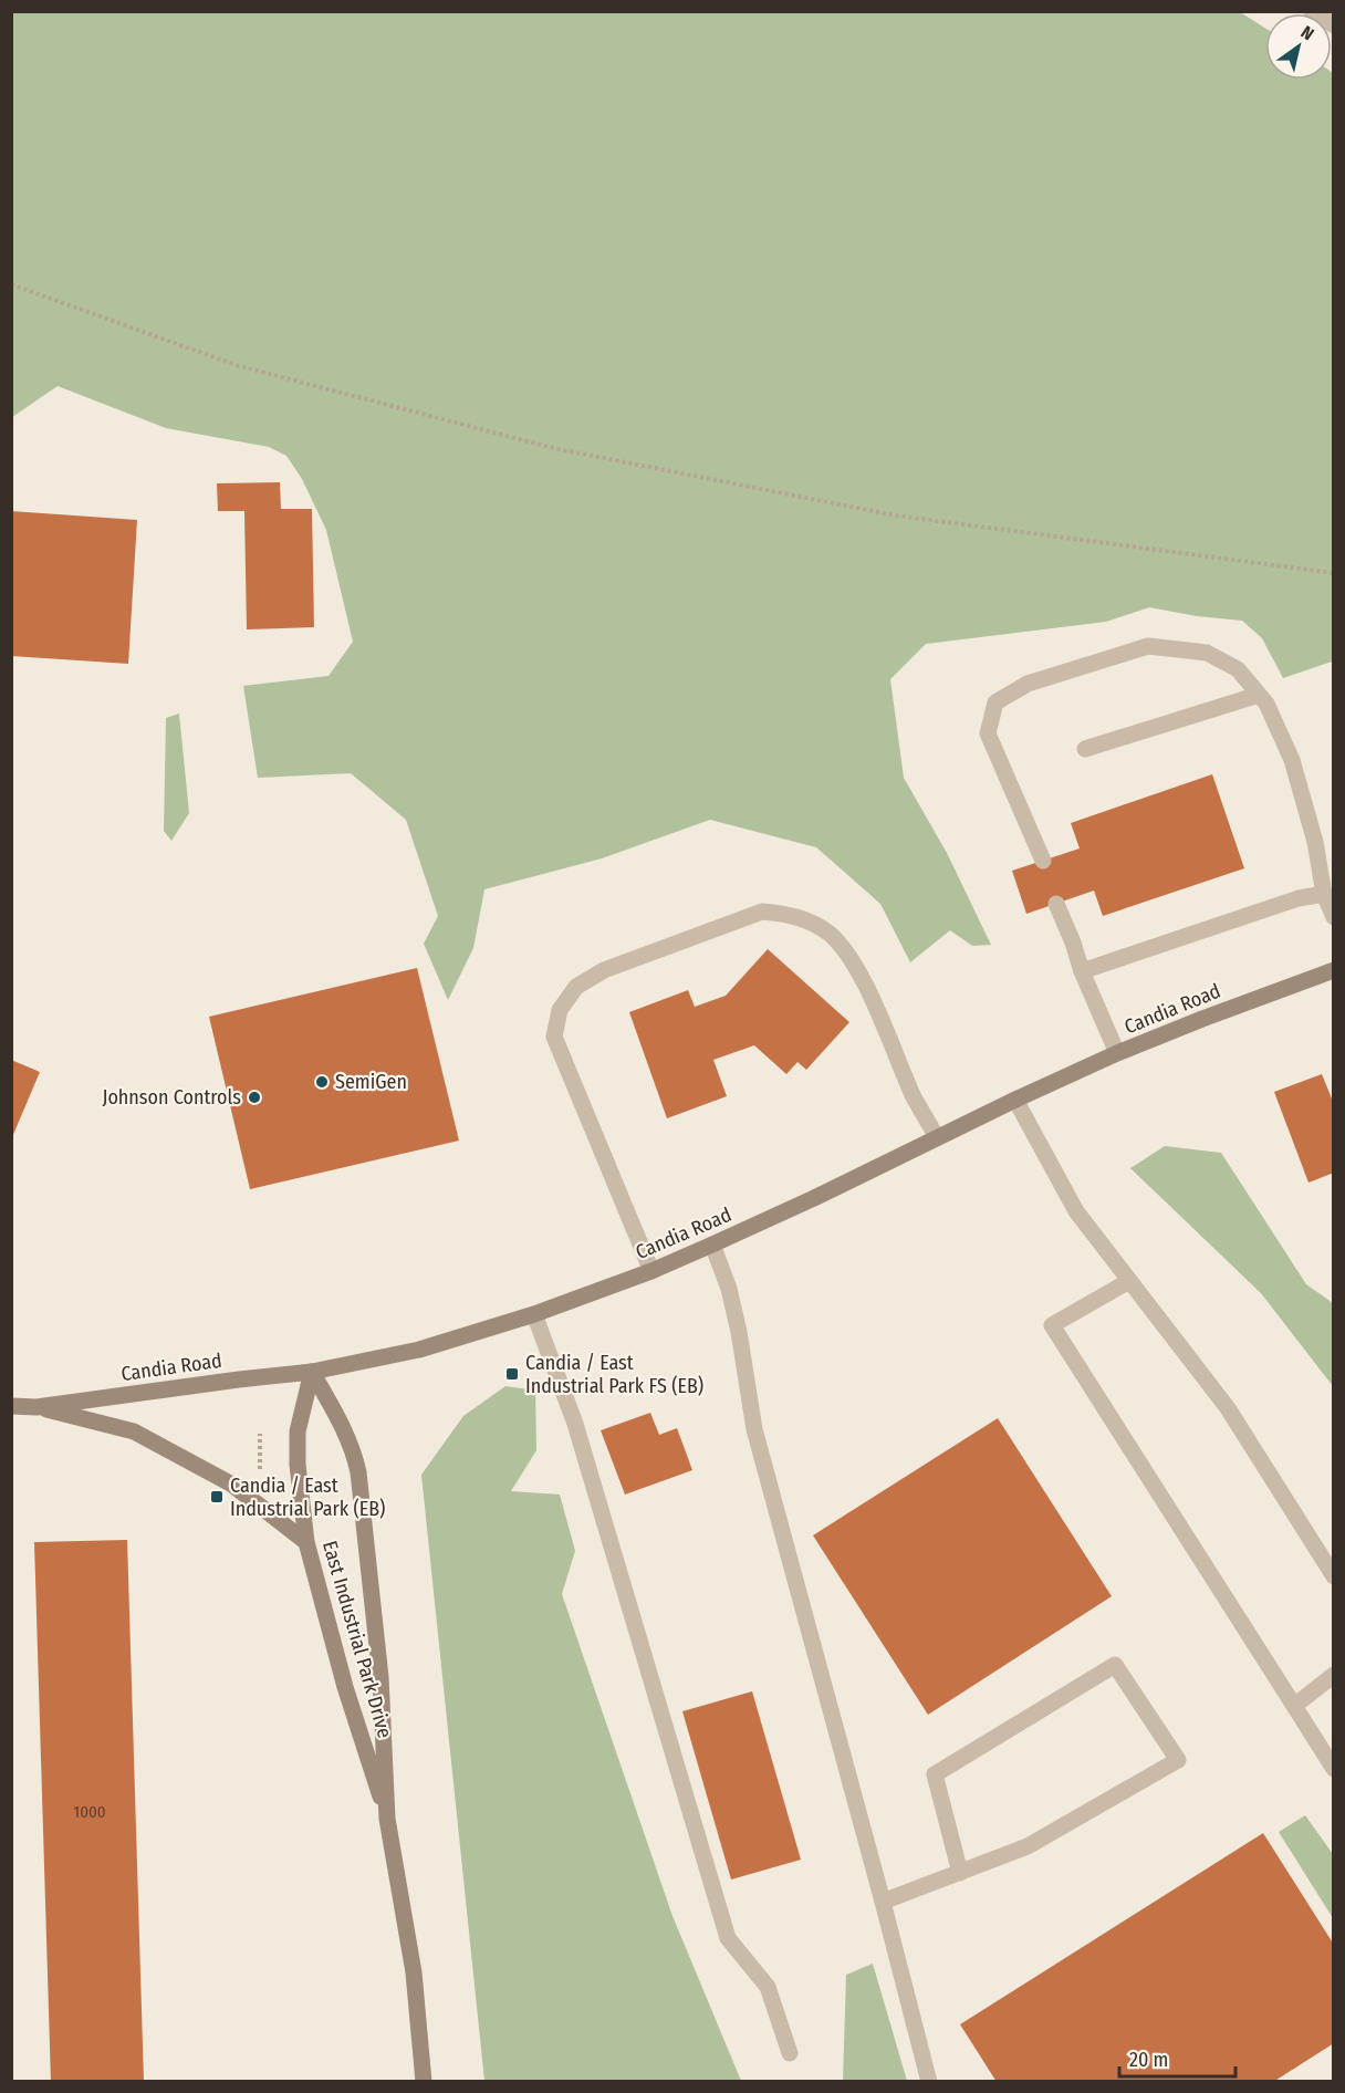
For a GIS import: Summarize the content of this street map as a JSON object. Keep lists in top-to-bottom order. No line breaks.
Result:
{"streets":{"street":["Candia Road","East Industrial Park Drive"]},"crossings":[["Candia Road","East Industrial Park Drive"]],"places":{"other":["SemiGen","Johnson Controls"],"transit":["Candia / East Industrial Park FS (EB)","Candia / East Industrial Park (EB)"]},"house_numbers":["1000"],"scale_bar":"20 m","north":"top right"}
